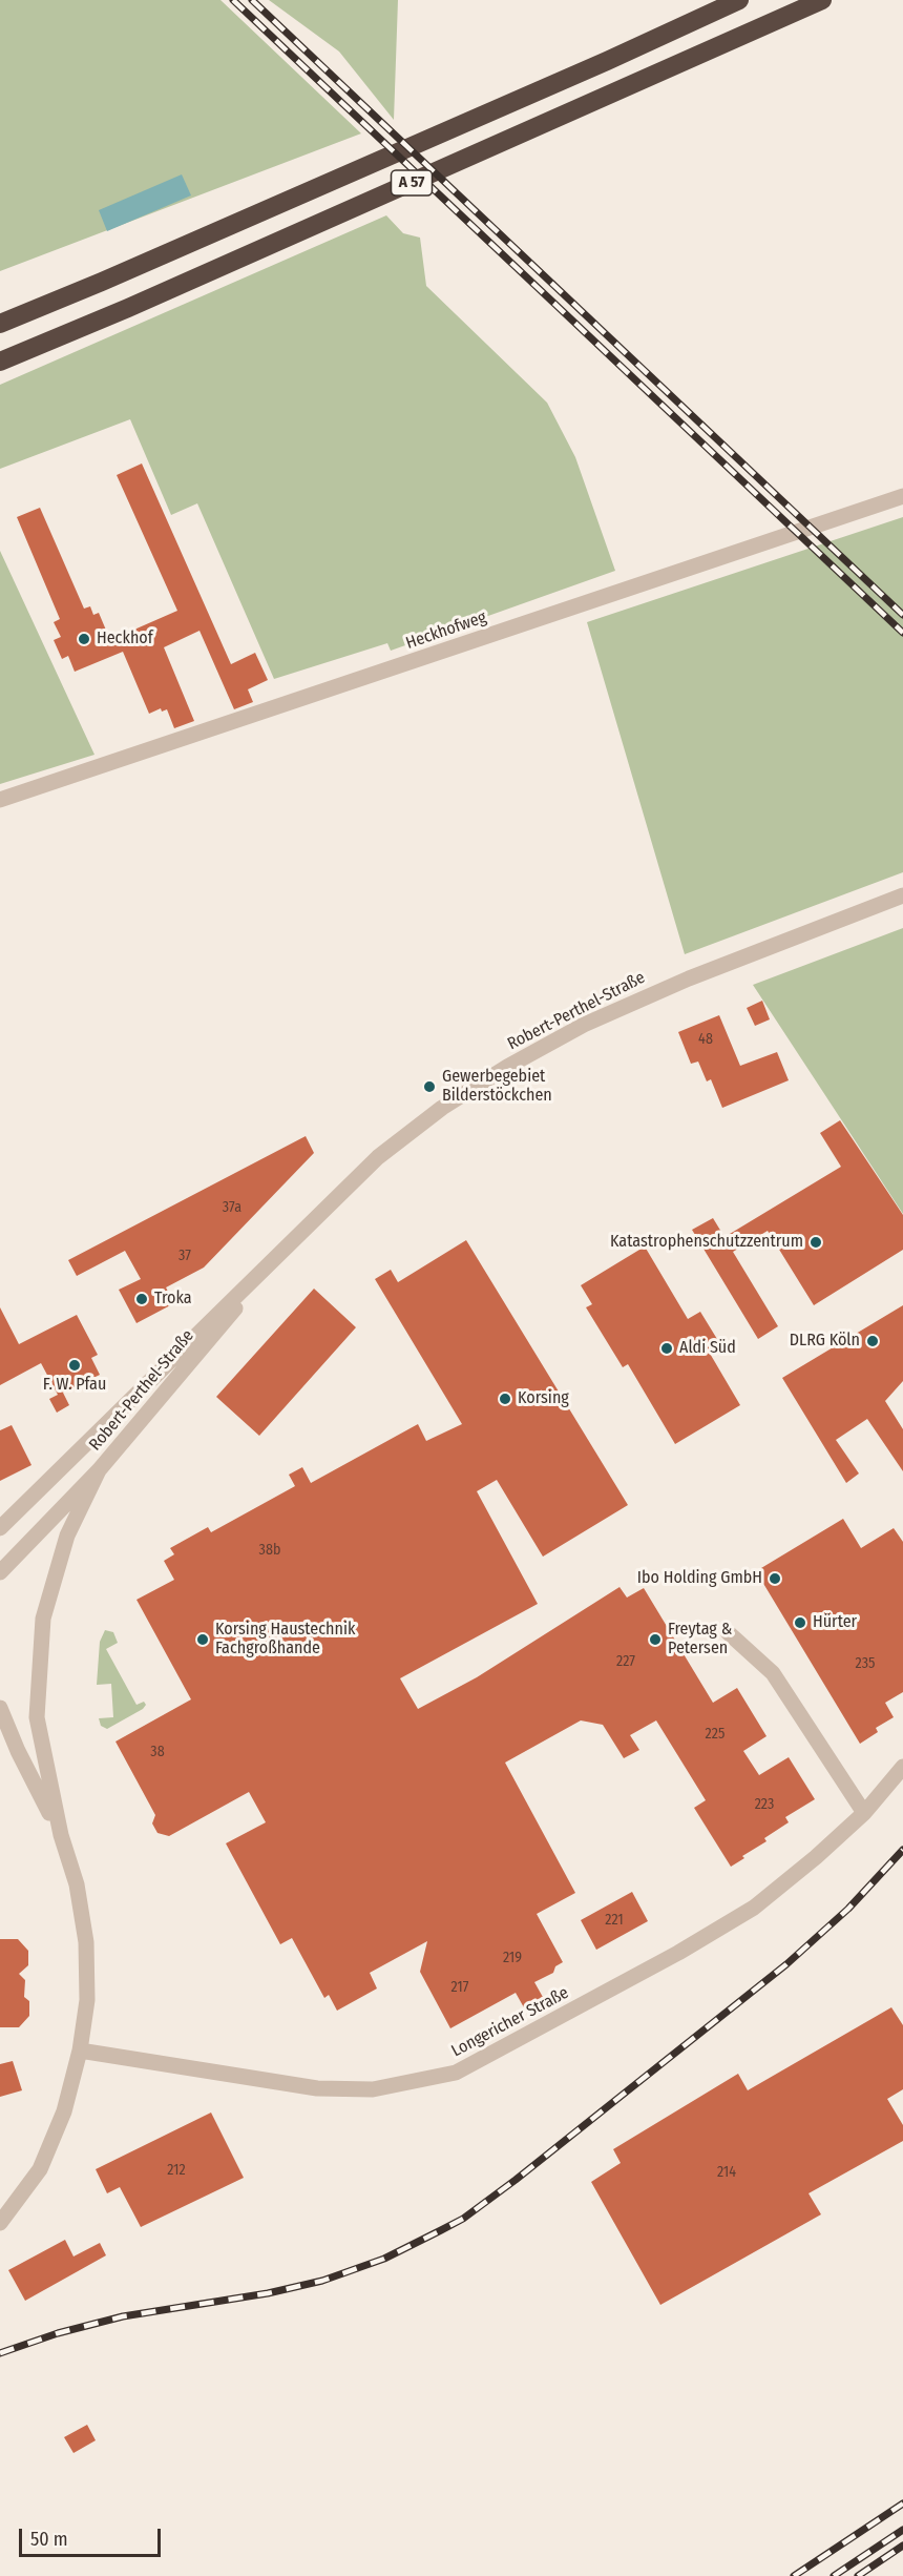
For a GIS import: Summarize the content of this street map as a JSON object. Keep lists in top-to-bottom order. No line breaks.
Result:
{"streets":{"highway":["A 57"],"street":["Heckhofweg","Robert-Perthel-Straße","Longericher Straße"]},"places":["Heckhof","Gewerbegebiet Bilderstöckchen","Katastrophenschutzzentrum","Troka","DLRG Köln","Aldi Süd","F. W. Pfau","Korsing","Ibo Holding GmbH","Hürter","Korsing Haustechnik Fachgroßhande","Freytag & Petersen"],"house_numbers":["48","37a","37","38b","227","235","225","38","223","221","219","217","212","214"],"scale_bar":"50 m"}
